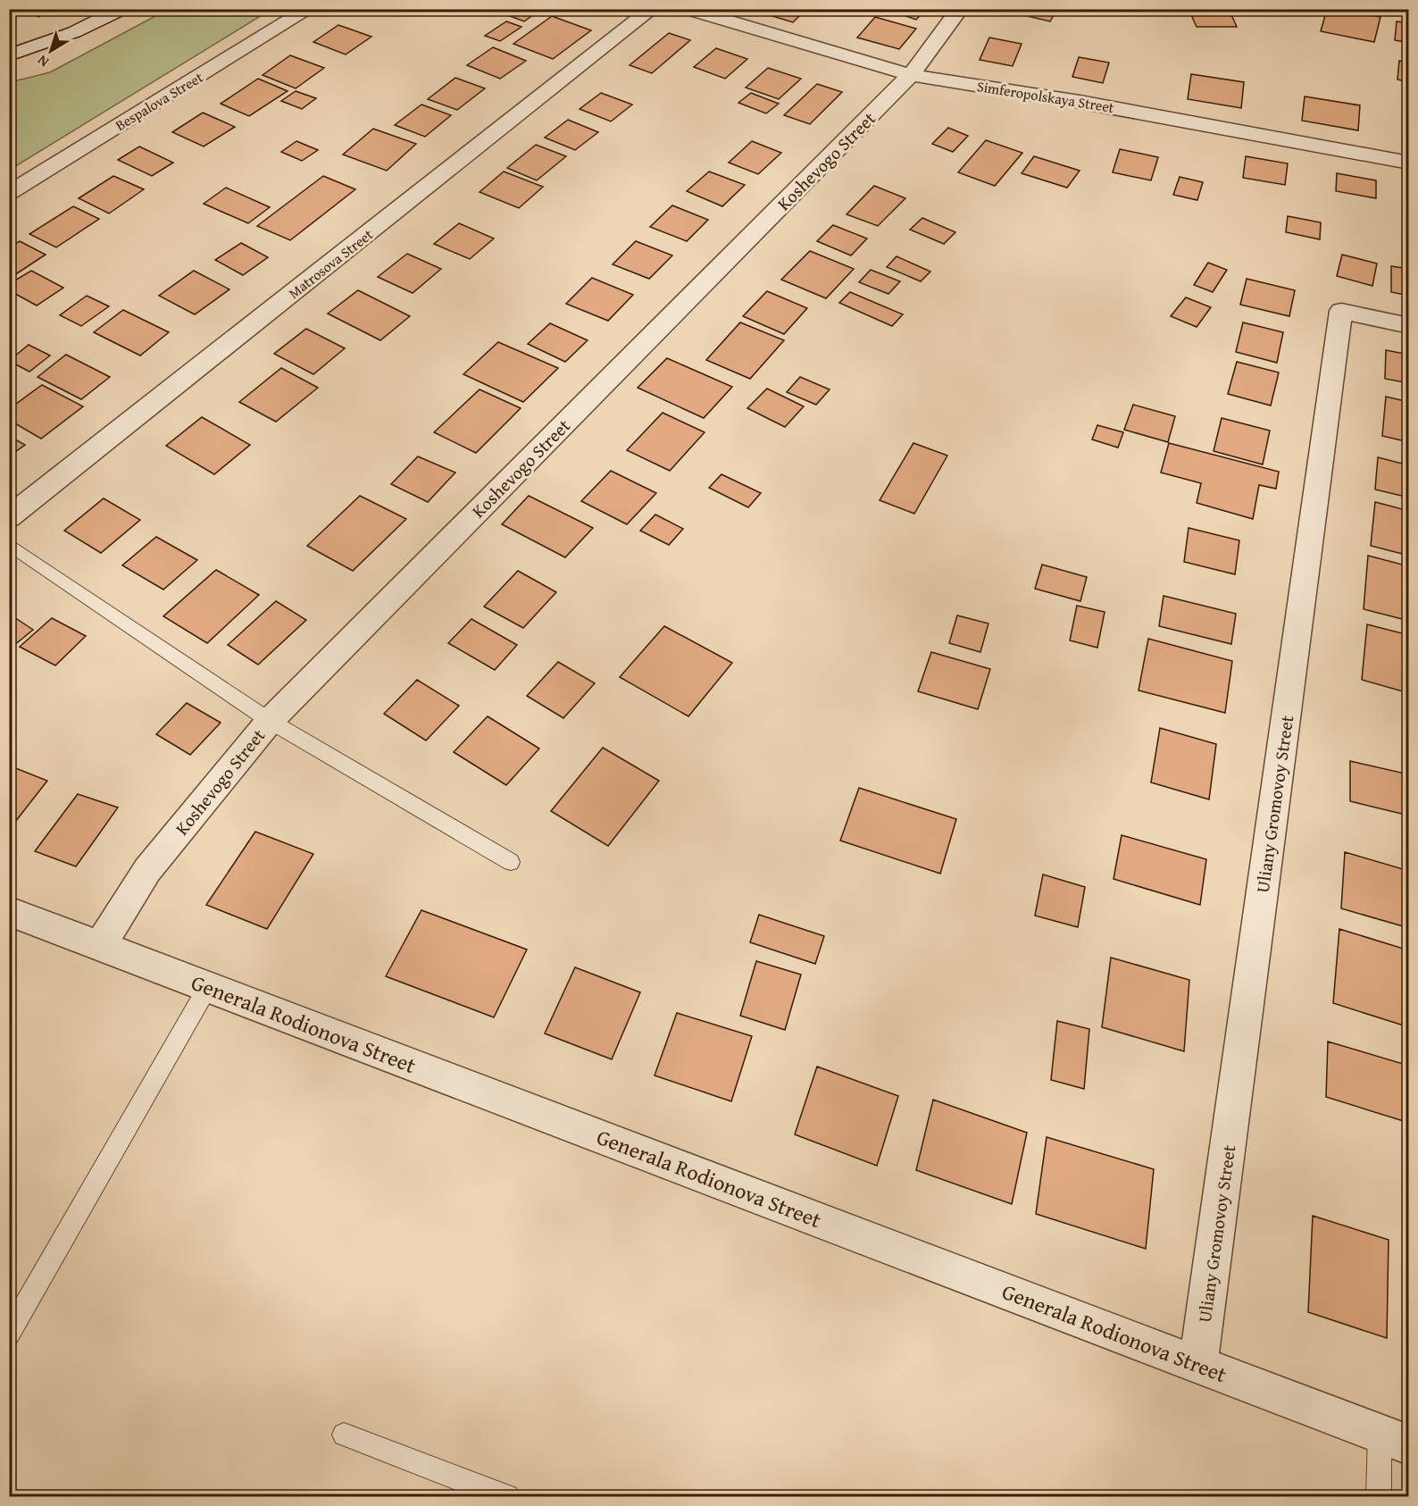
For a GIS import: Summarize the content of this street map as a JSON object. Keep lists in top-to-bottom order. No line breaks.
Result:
{"streets":{"street":["Simferopolskaya Street","Bespalova Street","Koshevogo Street","Matrosova Street","Uliany Gromovoy Street","Generala Rodionova Street"]},"crossings":[["Simferopolskaya Street","Koshevogo Street"],["Koshevogo Street","Generala Rodionova Street"],["Uliany Gromovoy Street","Generala Rodionova Street"]],"north":"bottom left"}
